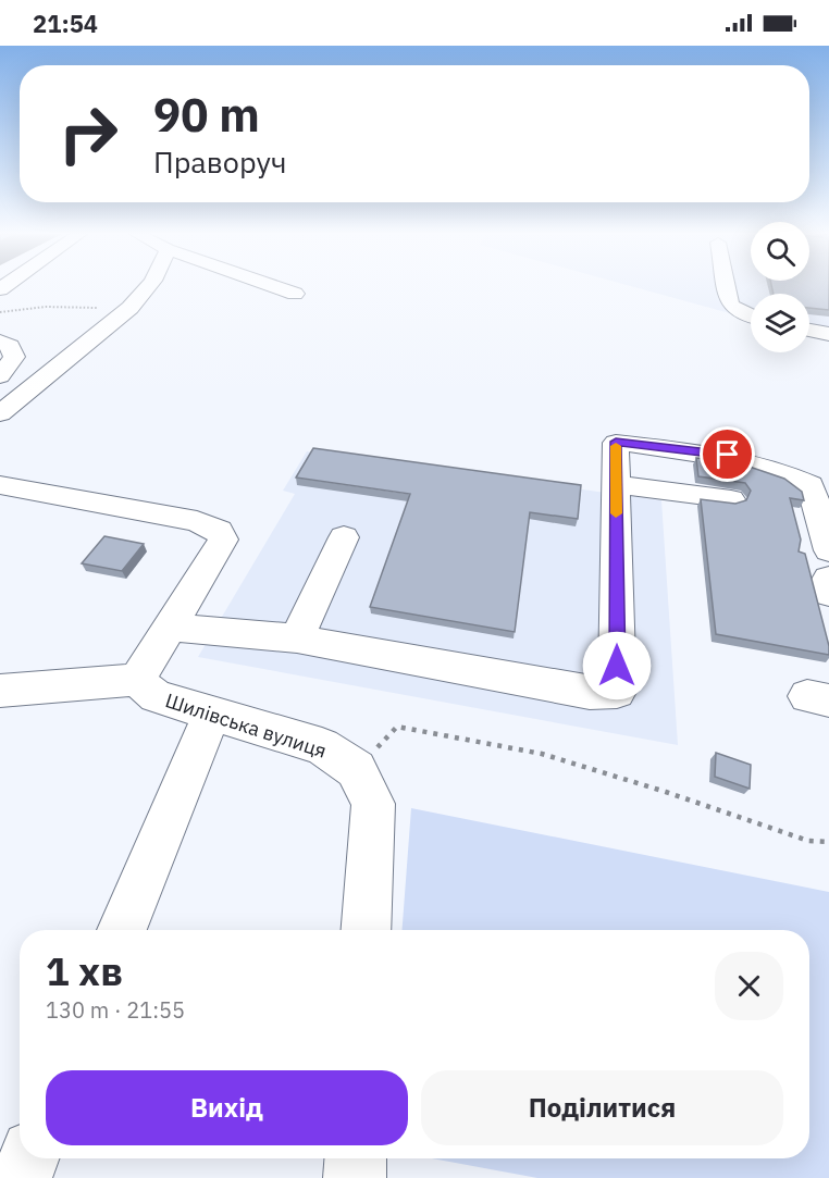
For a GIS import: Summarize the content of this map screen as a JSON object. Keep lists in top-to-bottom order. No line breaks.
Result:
{"streets":{"street":["Шилівська вулиця"]},"page":{"status":"21:54","turn":["90 m","Праворуч"],"heading":["1 хв","130 m · 21:55"],"buttons":["Вихід","Поділитися"]}}
